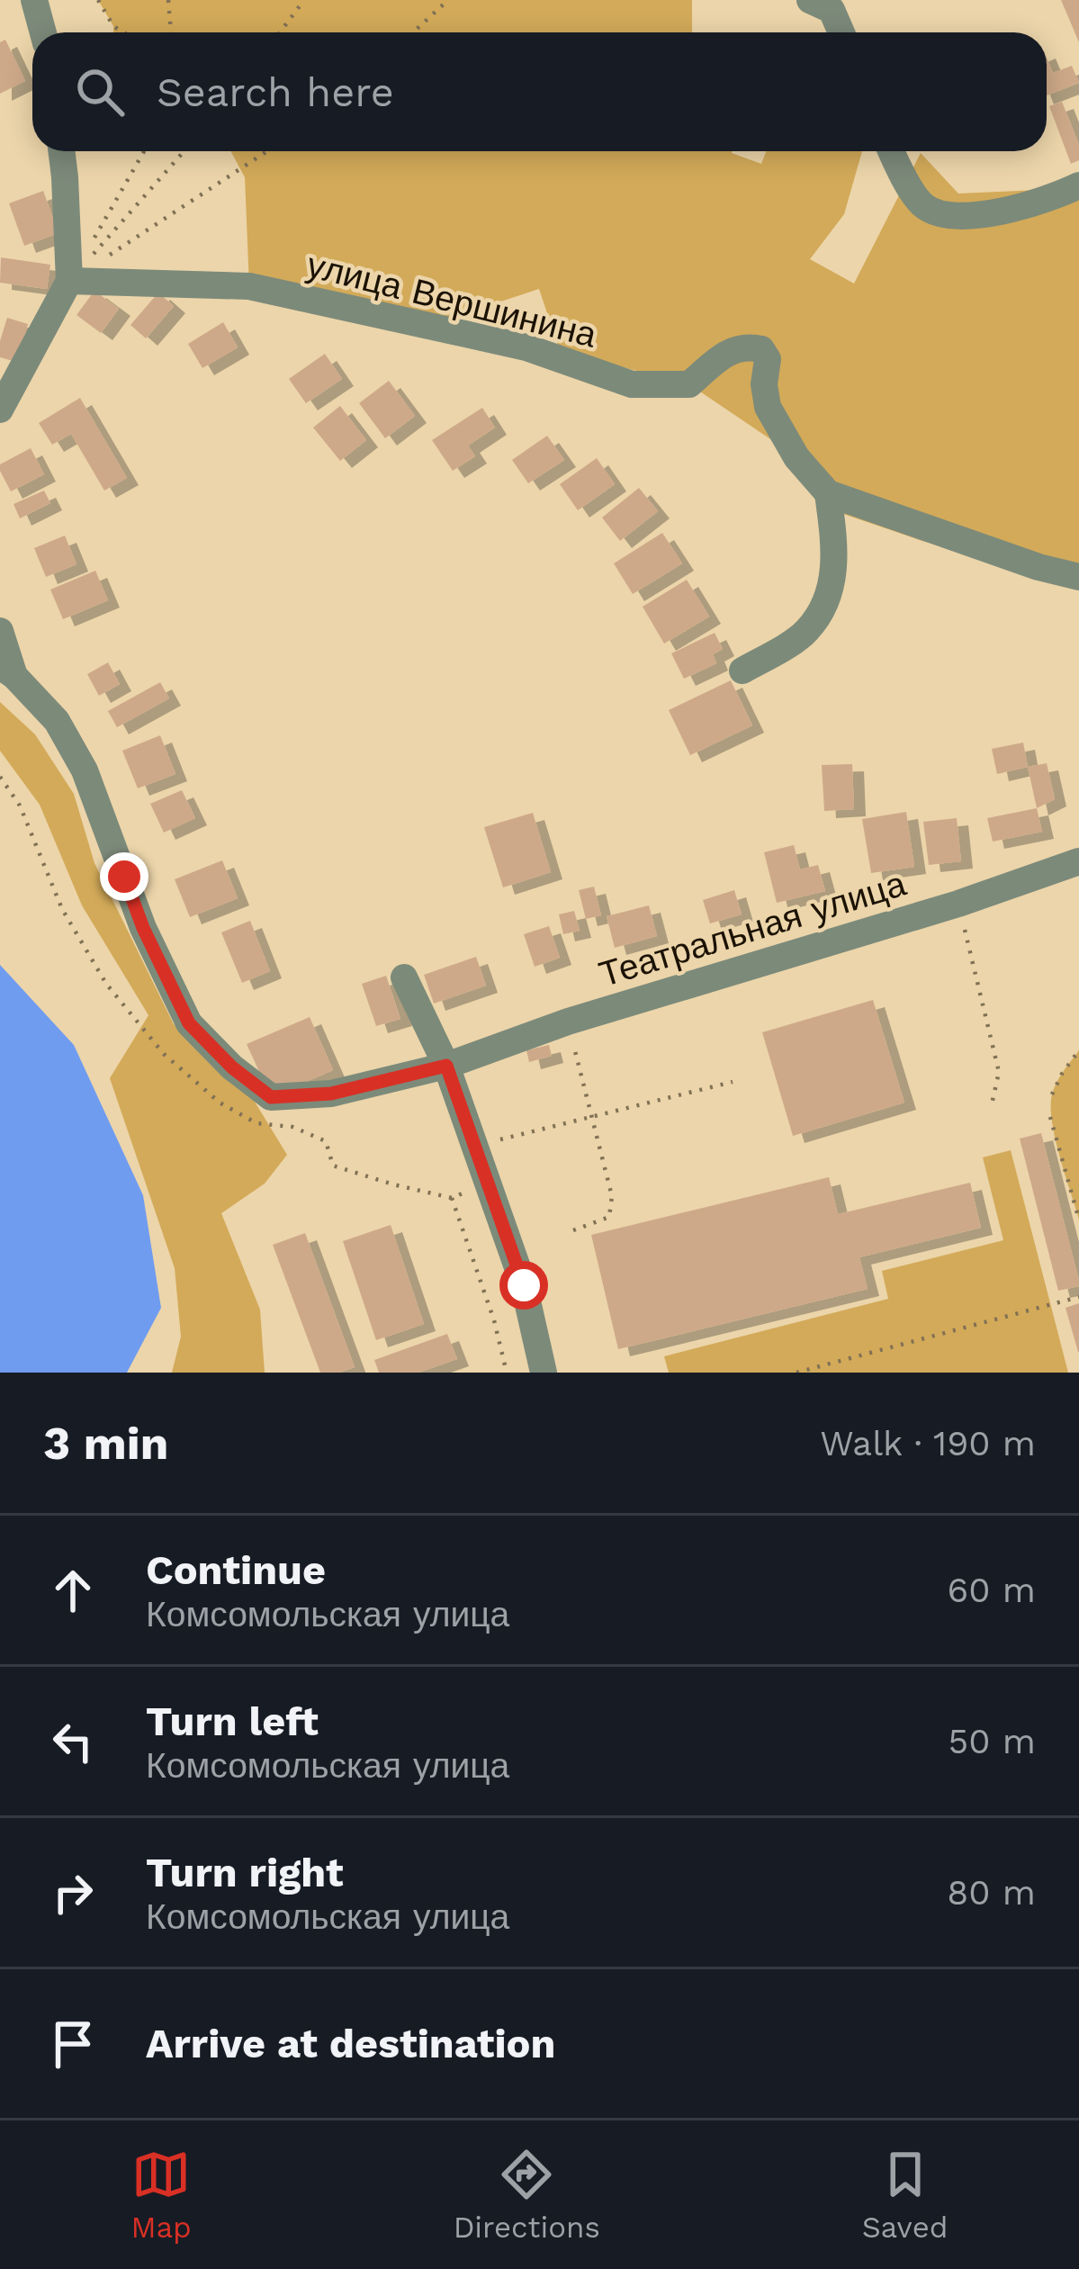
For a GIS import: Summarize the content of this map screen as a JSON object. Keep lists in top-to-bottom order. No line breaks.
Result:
{"streets":{"street":["улица Вершинина","Театральная улица"]},"page":{"search":"Search here","heading":["3 min","Walk · 190 m"],"list":[["Continue","Комсомольская улица","60 m"],["Turn left","Комсомольская улица","50 m"],["Turn right","Комсомольская улица","80 m"],"Arrive at destination"],"nav":["Map","Directions","Saved"]}}
